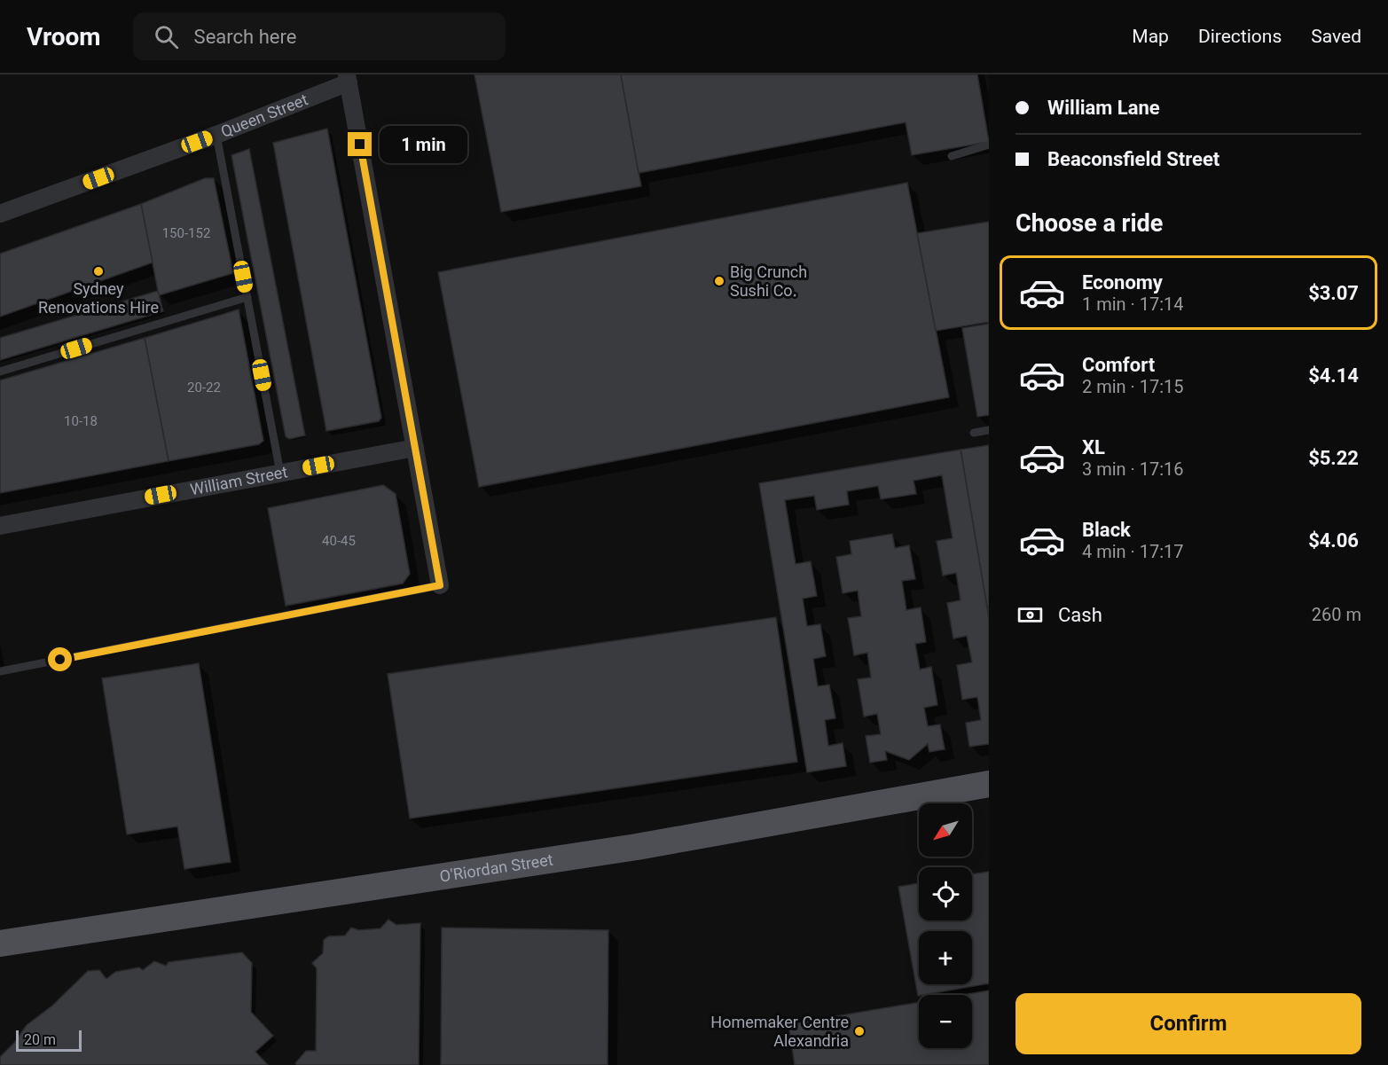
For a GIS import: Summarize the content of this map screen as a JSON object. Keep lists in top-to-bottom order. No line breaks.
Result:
{"streets":{"main road":["O'Riordan Street"],"street":["Queen Street","William Street"]},"places":["Sydney Renovations Hire","Big Crunch Sushi Co.","Homemaker Centre Alexandria"],"house_numbers":["150-152","20-22","10-18","40-45"],"scale_bar":"20 m","north":"bottom left","page":{"header":"Vroom","search":"Search here","nav":["Map","Directions","Saved"],"banner":["William Lane","Beaconsfield Street"],"bubble":"1 min","heading":"Choose a ride","list":[{"name":"Economy","note":"1 min · 17:14","value":"$3.07"},{"name":"Comfort","note":"2 min · 17:15","value":"$4.14"},{"name":"XL","note":"3 min · 17:16","value":"$5.22"},{"name":"Black","note":"4 min · 17:17","value":"$4.06"}],"pay":["Cash","260 m"],"map_buttons":["+","−"],"buttons":"Confirm","scale":"20 m"}}
